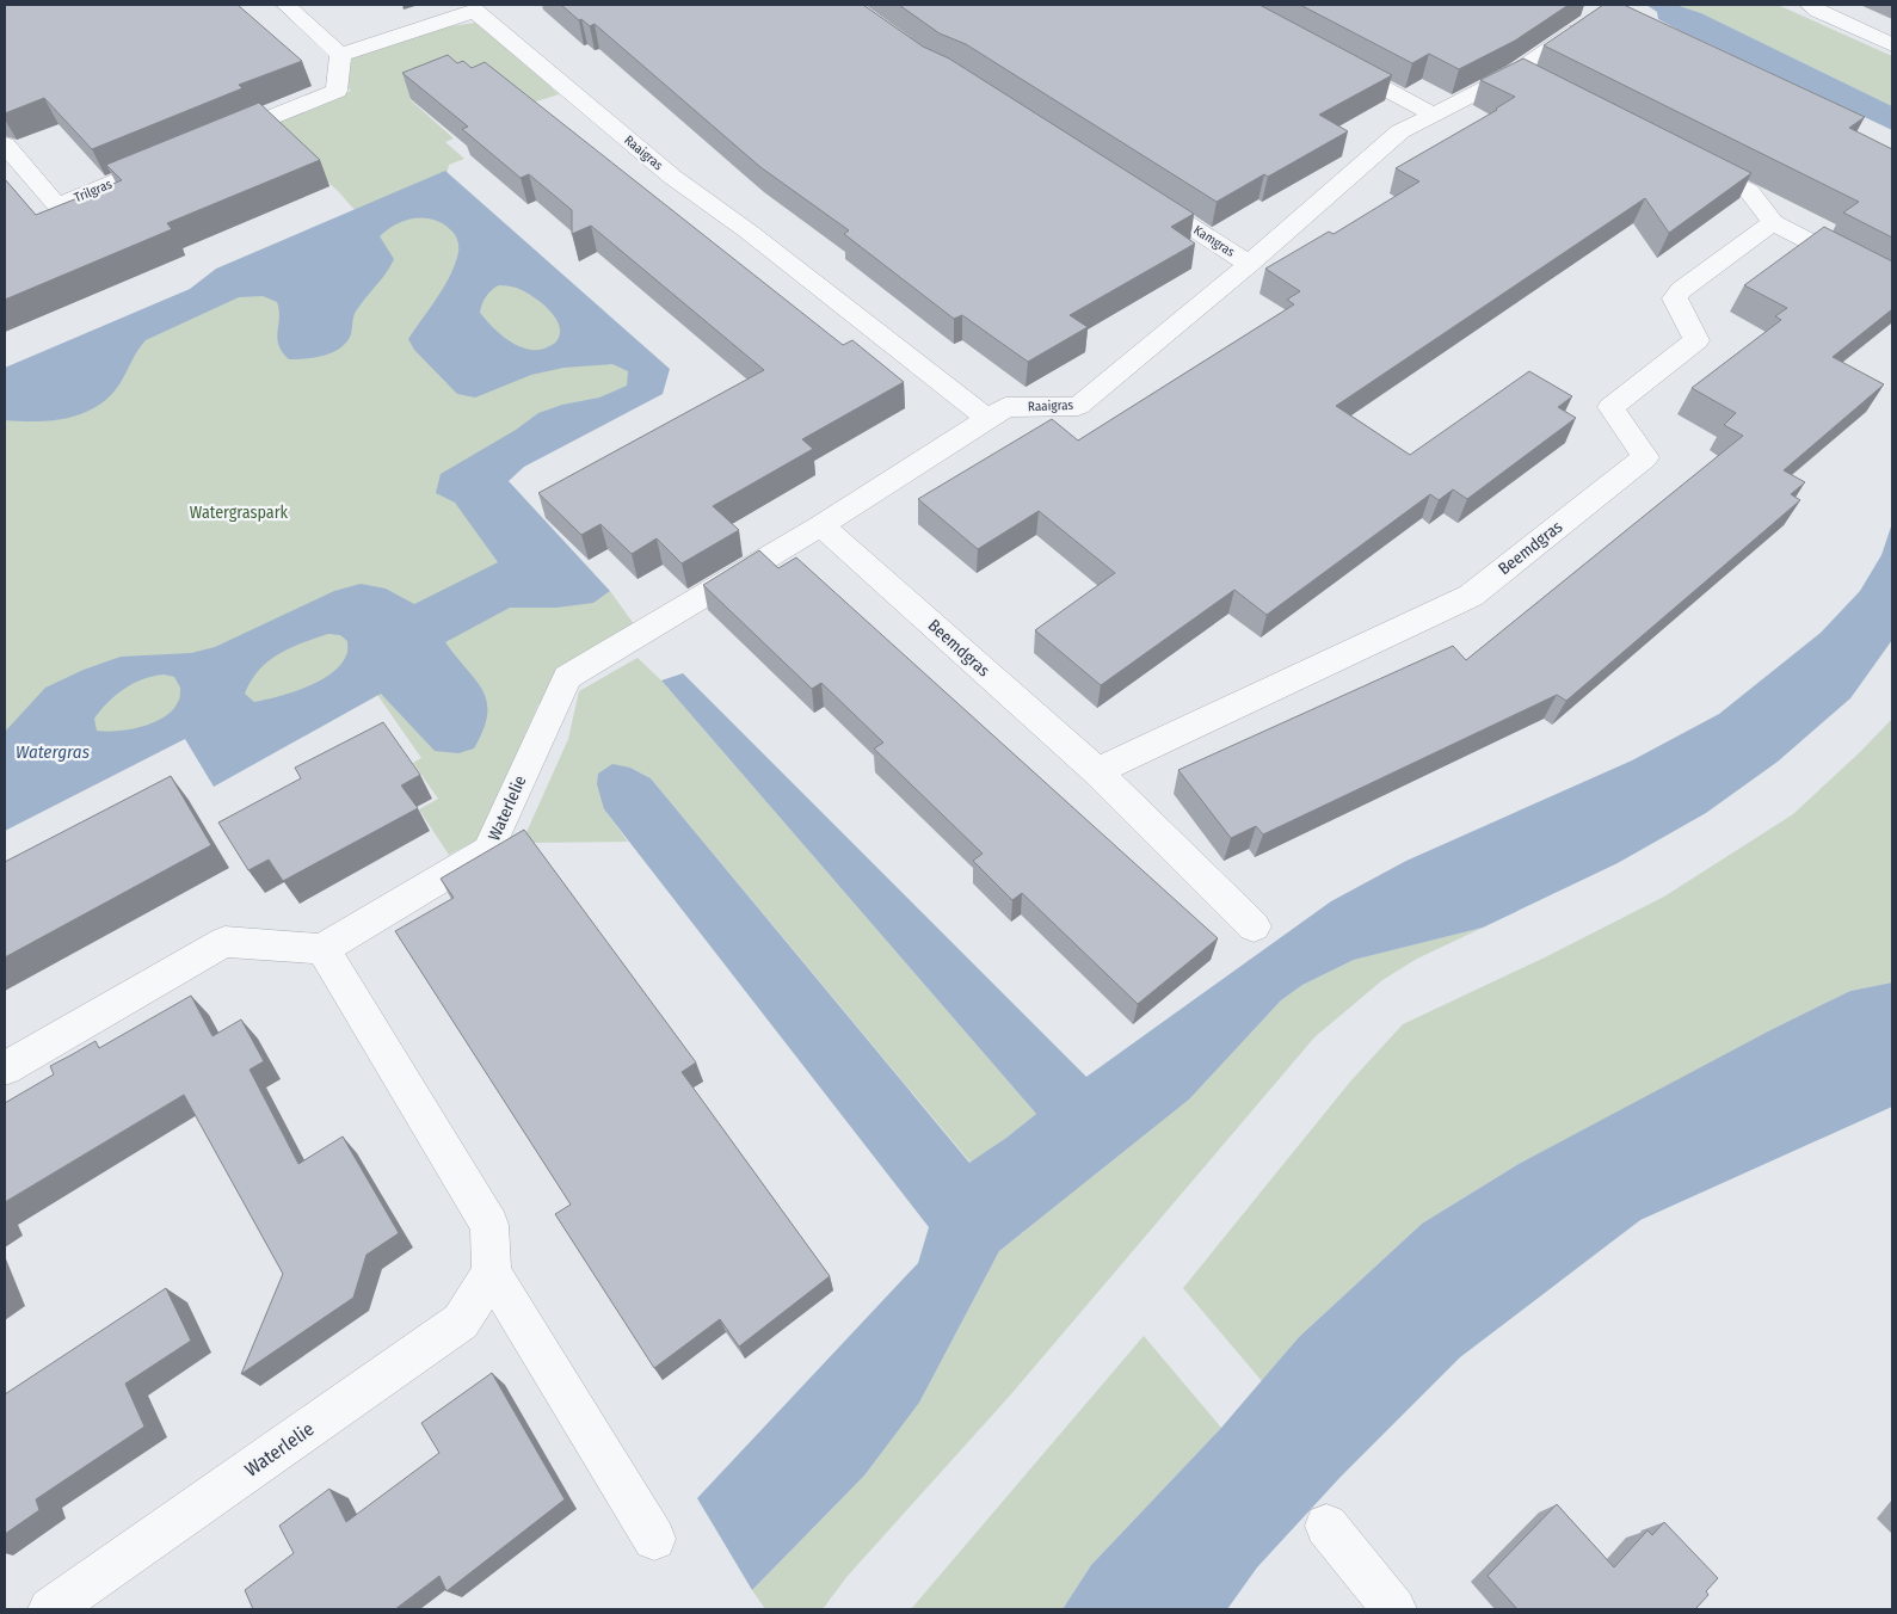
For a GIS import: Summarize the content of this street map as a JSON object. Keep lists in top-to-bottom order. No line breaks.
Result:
{"streets":{"street":["Raaigras","Trilgras","Kamgras","Beemdgras","Waterlelie"]},"crossings":[["Raaigras","Kamgras"],["Beemdgras","Waterlelie"]],"water":["Watergras"],"parks":["Watergraspark"]}
